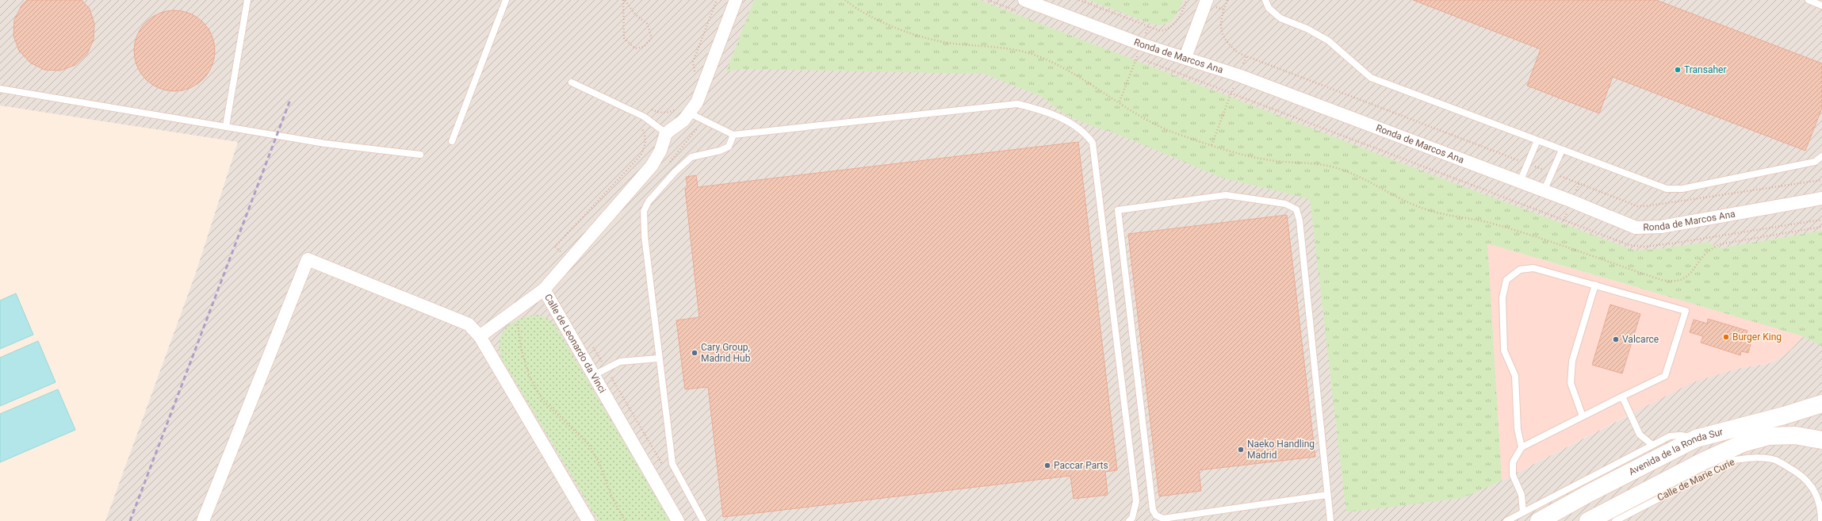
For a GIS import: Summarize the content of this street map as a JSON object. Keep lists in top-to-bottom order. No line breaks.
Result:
{"streets":{"main road":["Avenida de la Ronda Sur"],"street":["Ronda de Marcos Ana","Calle de Leonardo da Vinci"],"lane":["Calle de Marie Curie"]},"places":["Transaher","Burger King","Valcarce","Cary Group, Madrid Hub","Naeko Handling Madrid","Paccar Parts"]}
